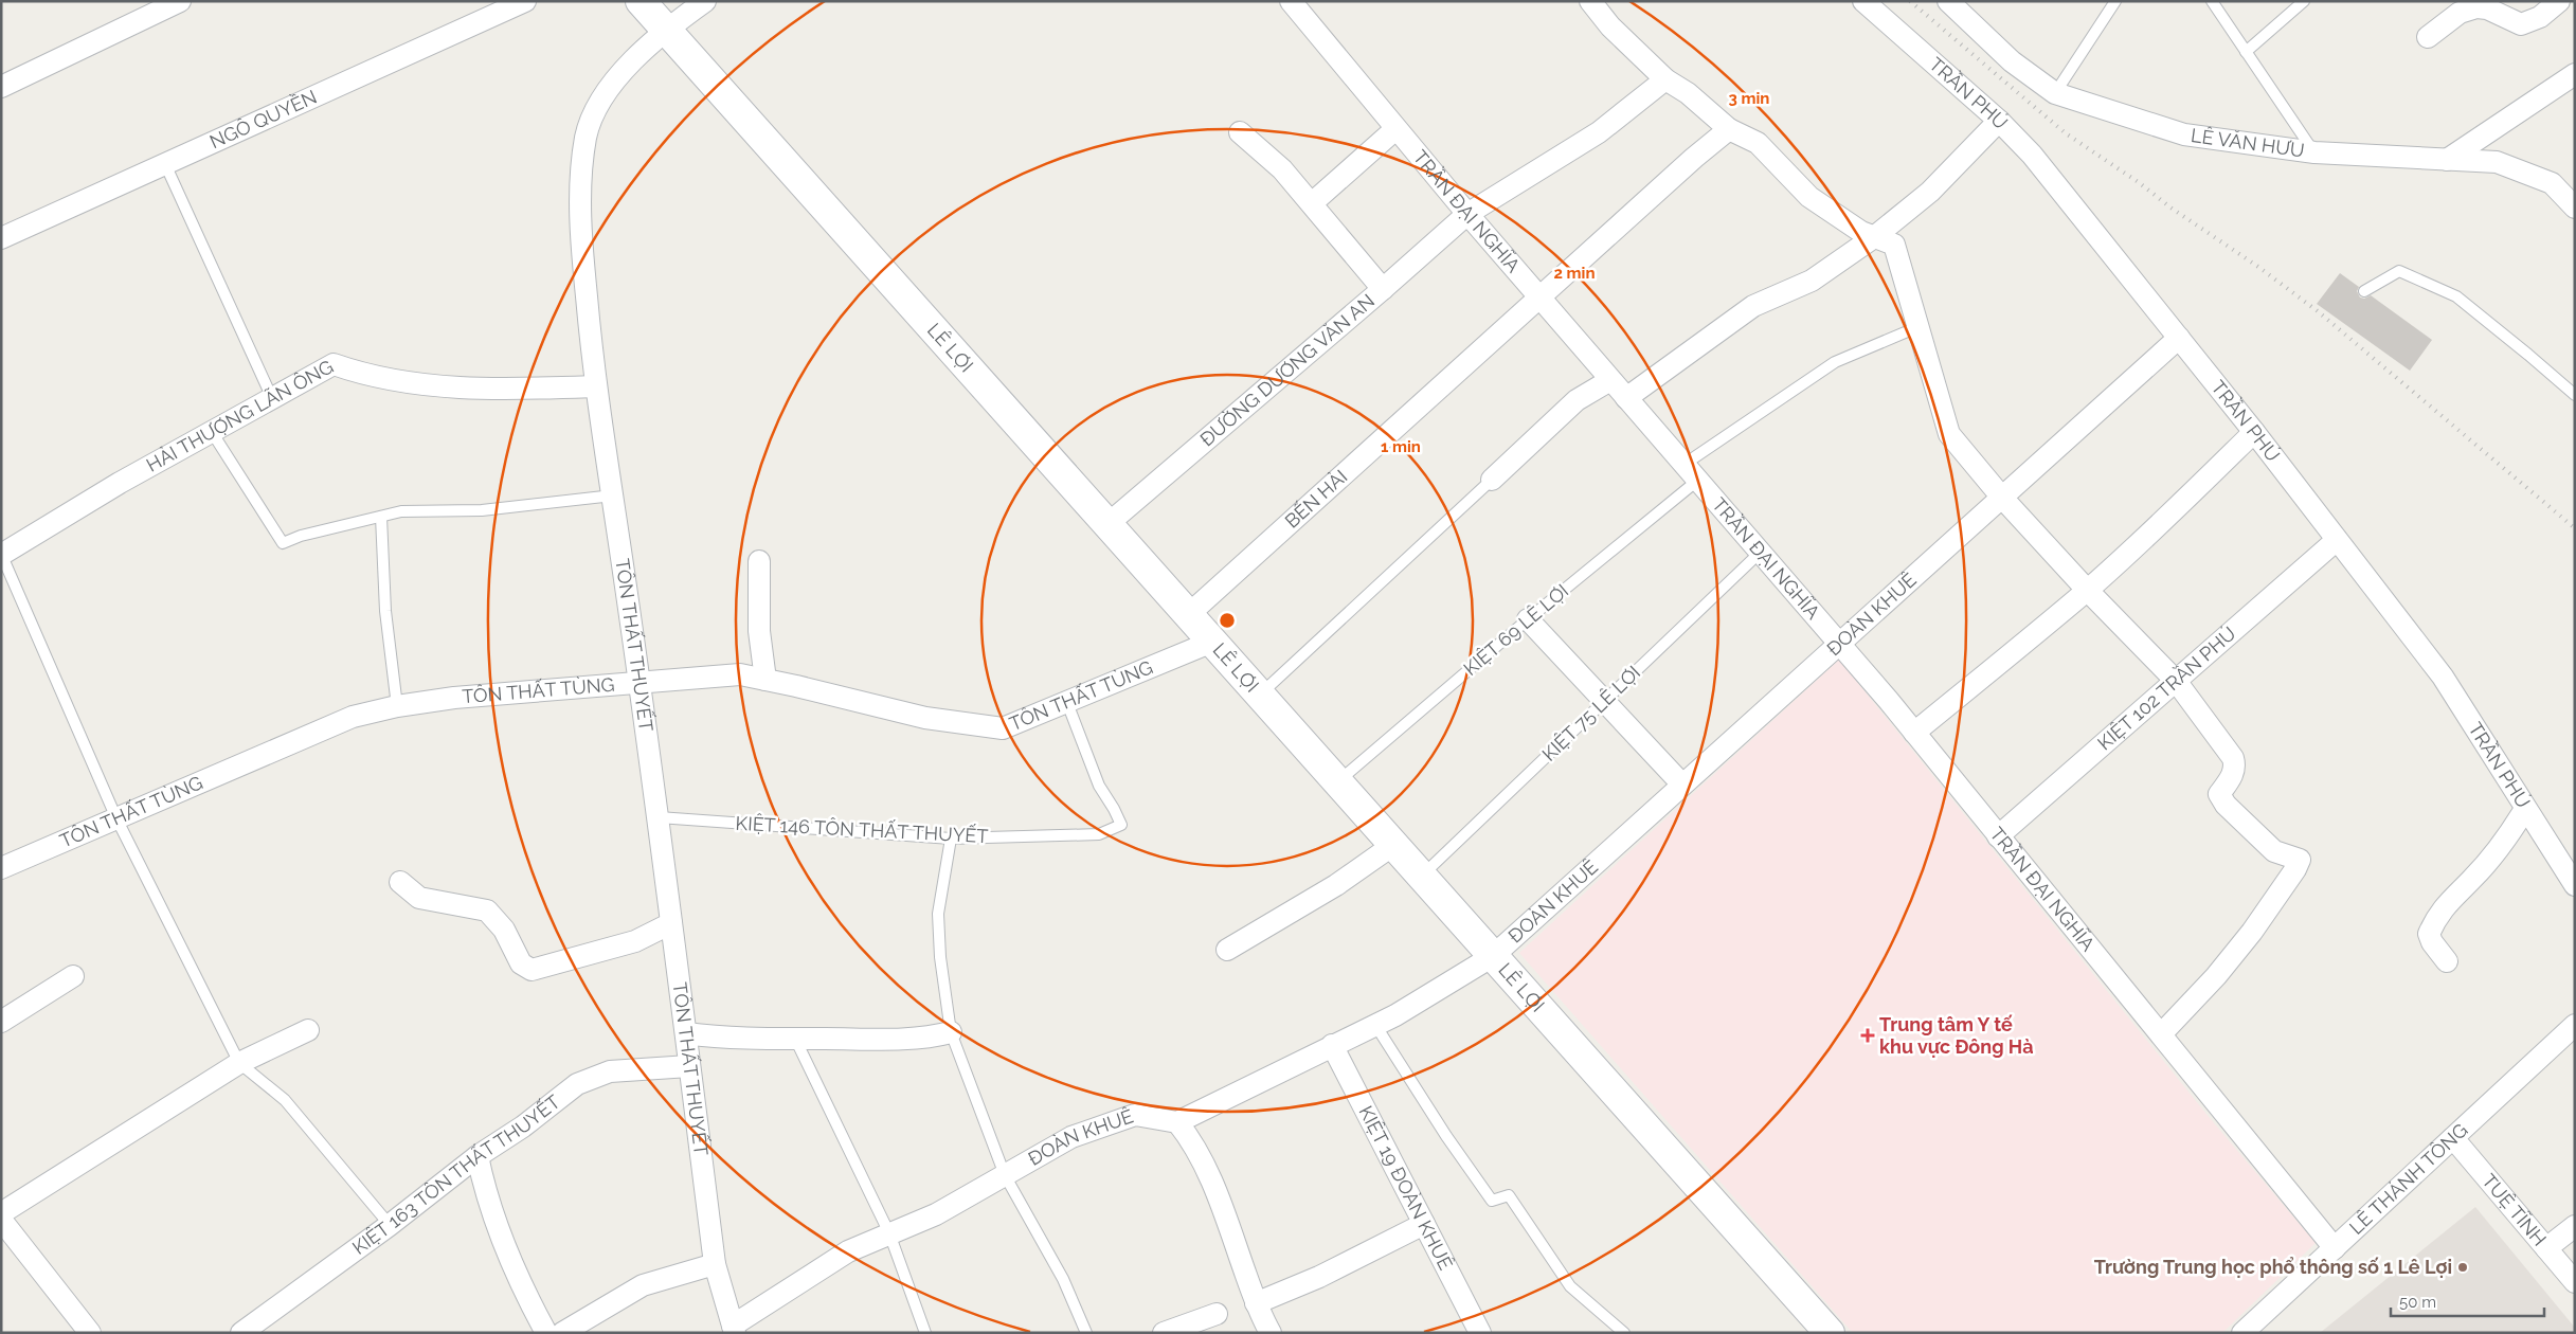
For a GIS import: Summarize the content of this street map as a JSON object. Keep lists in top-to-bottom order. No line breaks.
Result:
{"streets":{"street":["TRẦN PHÚ","NGÔ QUYỀN","LÊ VĂN HƯU","TRẦN ĐẠI NGHĨA","LÊ LỢI","ĐƯỜNG DƯƠNG VĂN AN","HẢI THƯỢNG LÃN ÔNG","BẾN HẢI","ĐOÀN KHUÊ","TÔN THẤT THUYẾT","KIỆT 102 TRẦN PHÚ","TÔN THẤT TÙNG","KIỆT 163 TÔN THẤT THUYẾT","LÊ THÁNH TÔNG","KIỆT 19 ĐOÀN KHUÊ","TUỆ TĨNH"],"lane":["KIỆT 69 LÊ LỢI","KIỆT 75 LÊ LỢI","KIỆT 146 TÔN THẤT THUYẾT"]},"crossings":[["TRẦN PHÚ","ĐOÀN KHUÊ"],["TRẦN PHÚ","KIỆT 102 TRẦN PHÚ"],["TRẦN ĐẠI NGHĨA","ĐƯỜNG DƯƠNG VĂN AN"],["TRẦN ĐẠI NGHĨA","BẾN HẢI"],["TRẦN ĐẠI NGHĨA","ĐOÀN KHUÊ"],["TRẦN ĐẠI NGHĨA","KIỆT 69 LÊ LỢI"],["TRẦN ĐẠI NGHĨA","KIỆT 102 TRẦN PHÚ"],["TRẦN ĐẠI NGHĨA","KIỆT 75 LÊ LỢI"],["TRẦN ĐẠI NGHĨA","LÊ THÁNH TÔNG"],["LÊ LỢI","ĐƯỜNG DƯƠNG VĂN AN"],["LÊ LỢI","BẾN HẢI"],["LÊ LỢI","ĐOÀN KHUÊ"],["LÊ LỢI","KIỆT 69 LÊ LỢI"],["LÊ LỢI","TÔN THẤT THUYẾT"],["LÊ LỢI","TÔN THẤT TÙNG"],["LÊ LỢI","KIỆT 75 LÊ LỢI"],["HẢI THƯỢNG LÃN ÔNG","TÔN THẤT THUYẾT"],["ĐOÀN KHUÊ","TÔN THẤT THUYẾT"],["ĐOÀN KHUÊ","KIỆT 19 ĐOÀN KHUÊ"],["TÔN THẤT THUYẾT","TÔN THẤT TÙNG"],["TÔN THẤT THUYẾT","KIỆT 146 TÔN THẤT THUYẾT"],["TÔN THẤT THUYẾT","KIỆT 163 TÔN THẤT THUYẾT"],["TÔN THẤT TÙNG","KIỆT 146 TÔN THẤT THUYẾT"],["LÊ THÁNH TÔNG","TUỆ TĨNH"]],"places":{"health":["Trung tâm Y tế khu vực Đông Hà"],"other":["Trường Trung học phổ thông số 1 Lê Lợi"]},"scale_bar":"50 m","rings":["3 min","2 min","1 min"]}
